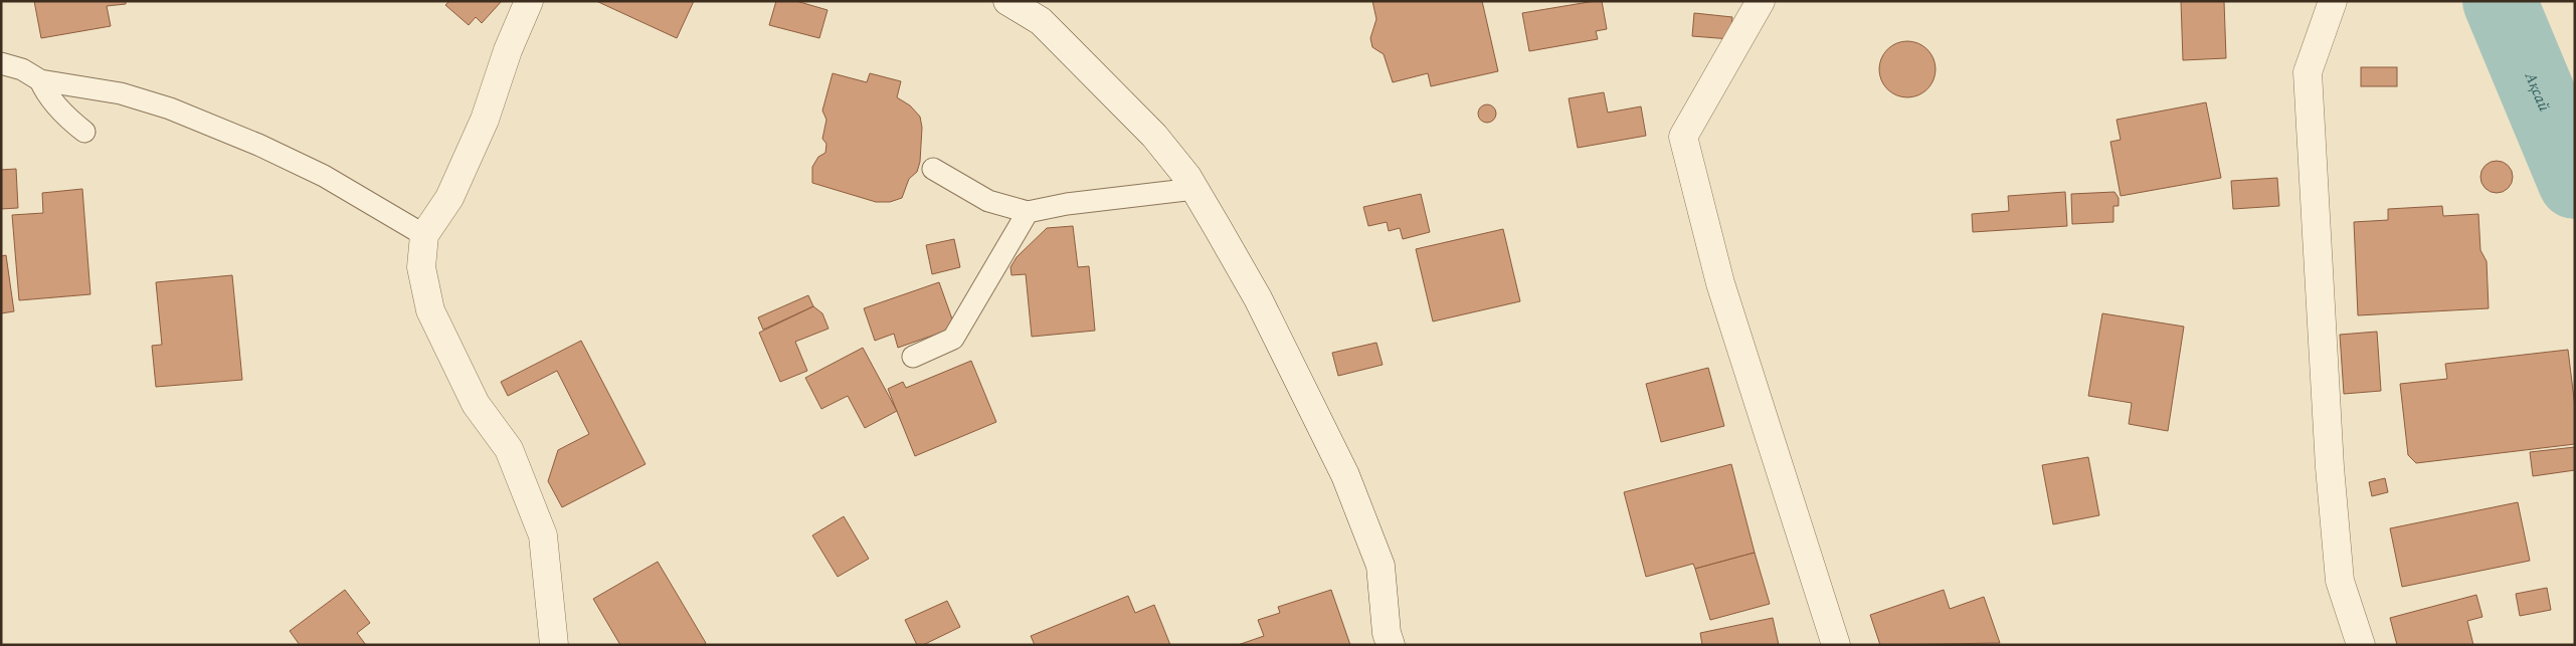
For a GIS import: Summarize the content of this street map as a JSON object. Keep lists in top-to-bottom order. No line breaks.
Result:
{"water":["Ақсай"]}
